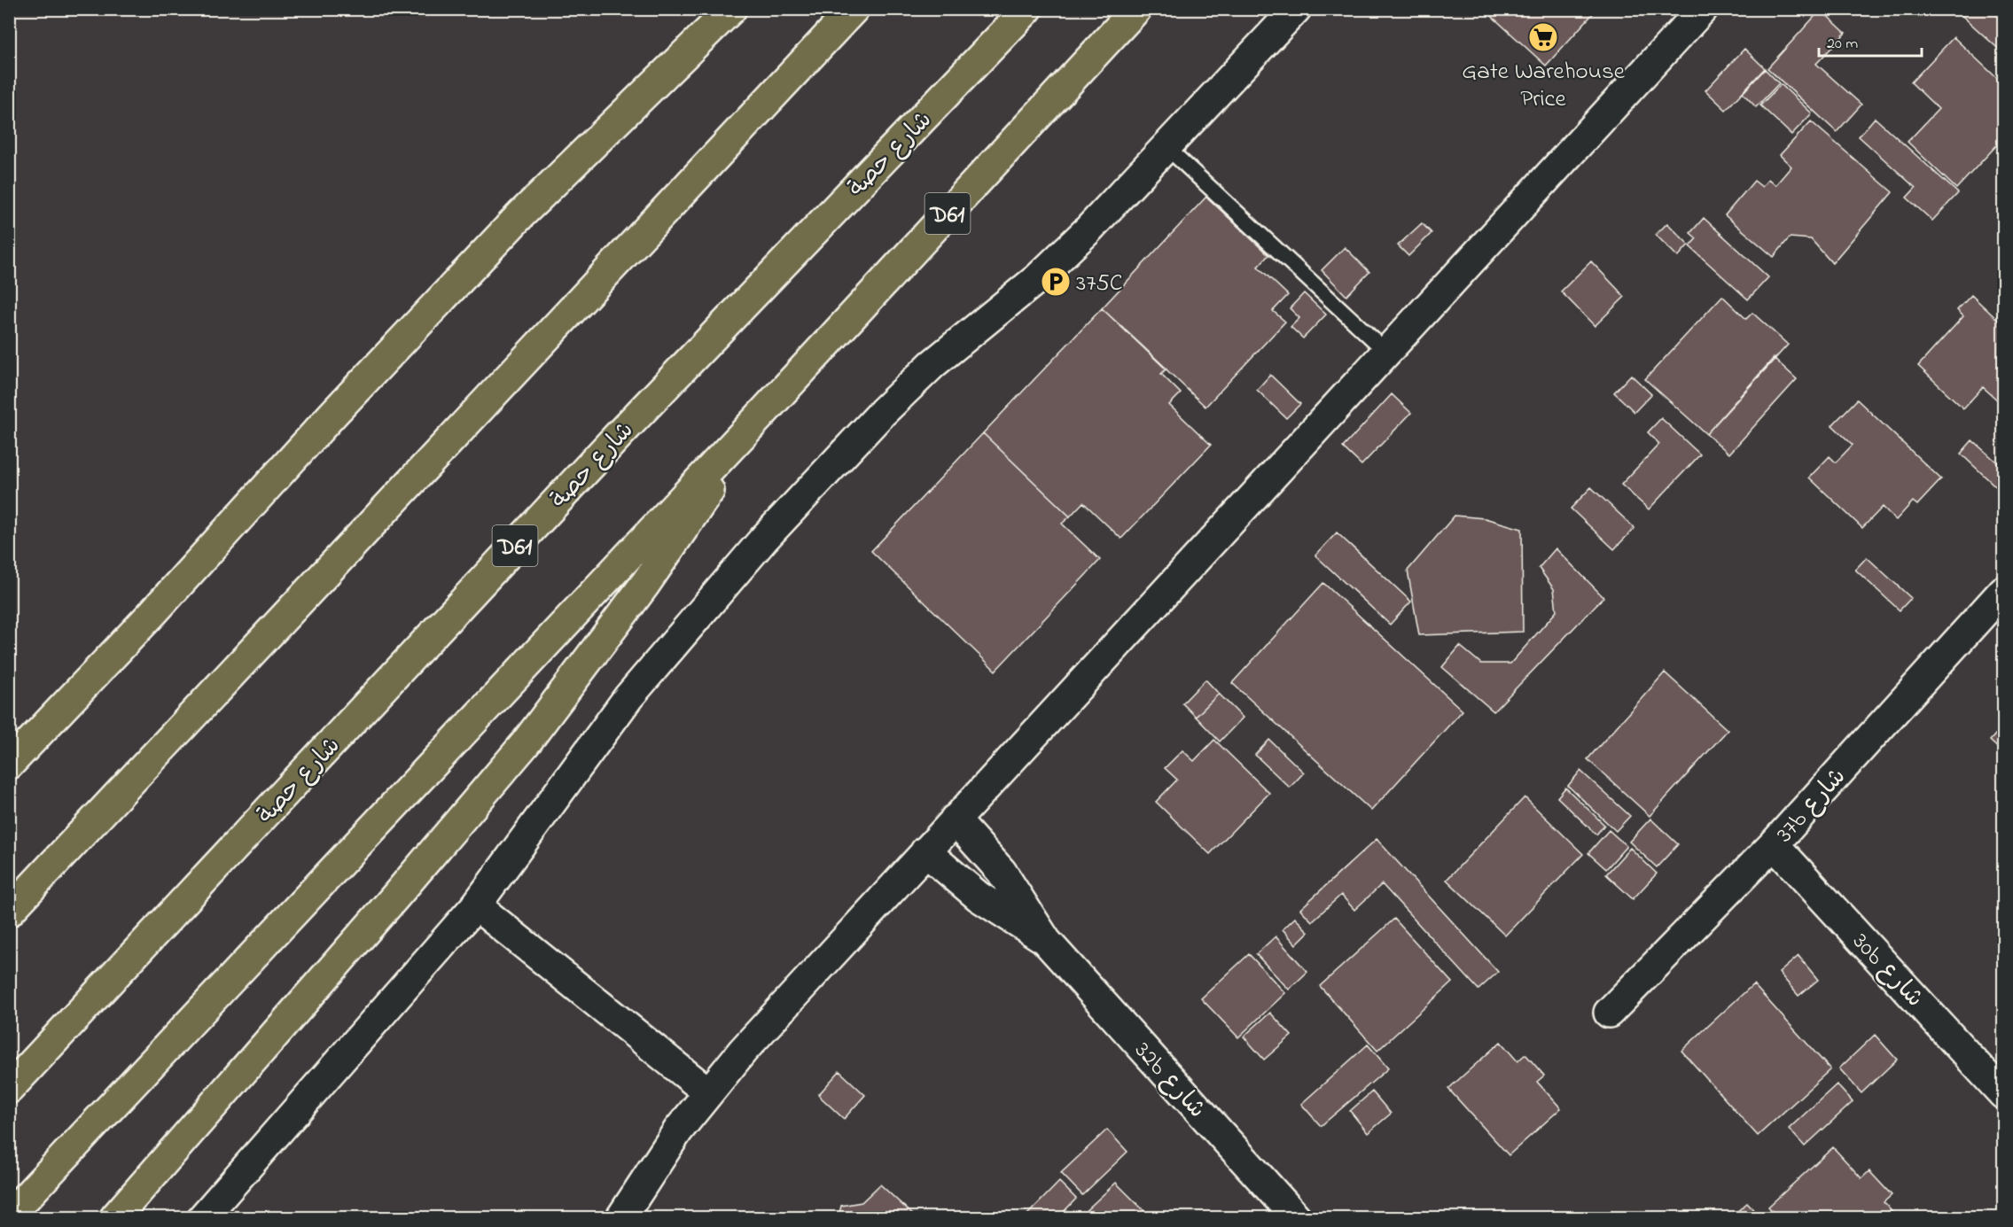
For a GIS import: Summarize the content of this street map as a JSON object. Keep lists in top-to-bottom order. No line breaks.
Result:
{"streets":{"main road":["شارع حصة","D61"],"street":["37b شارع","30b شارع","32b شارع"]},"crossings":[["37b شارع","30b شارع"]],"places":{"supermarket":["Gate Warehouse Price"],"parking":["375C"]},"scale_bar":"20 m"}
